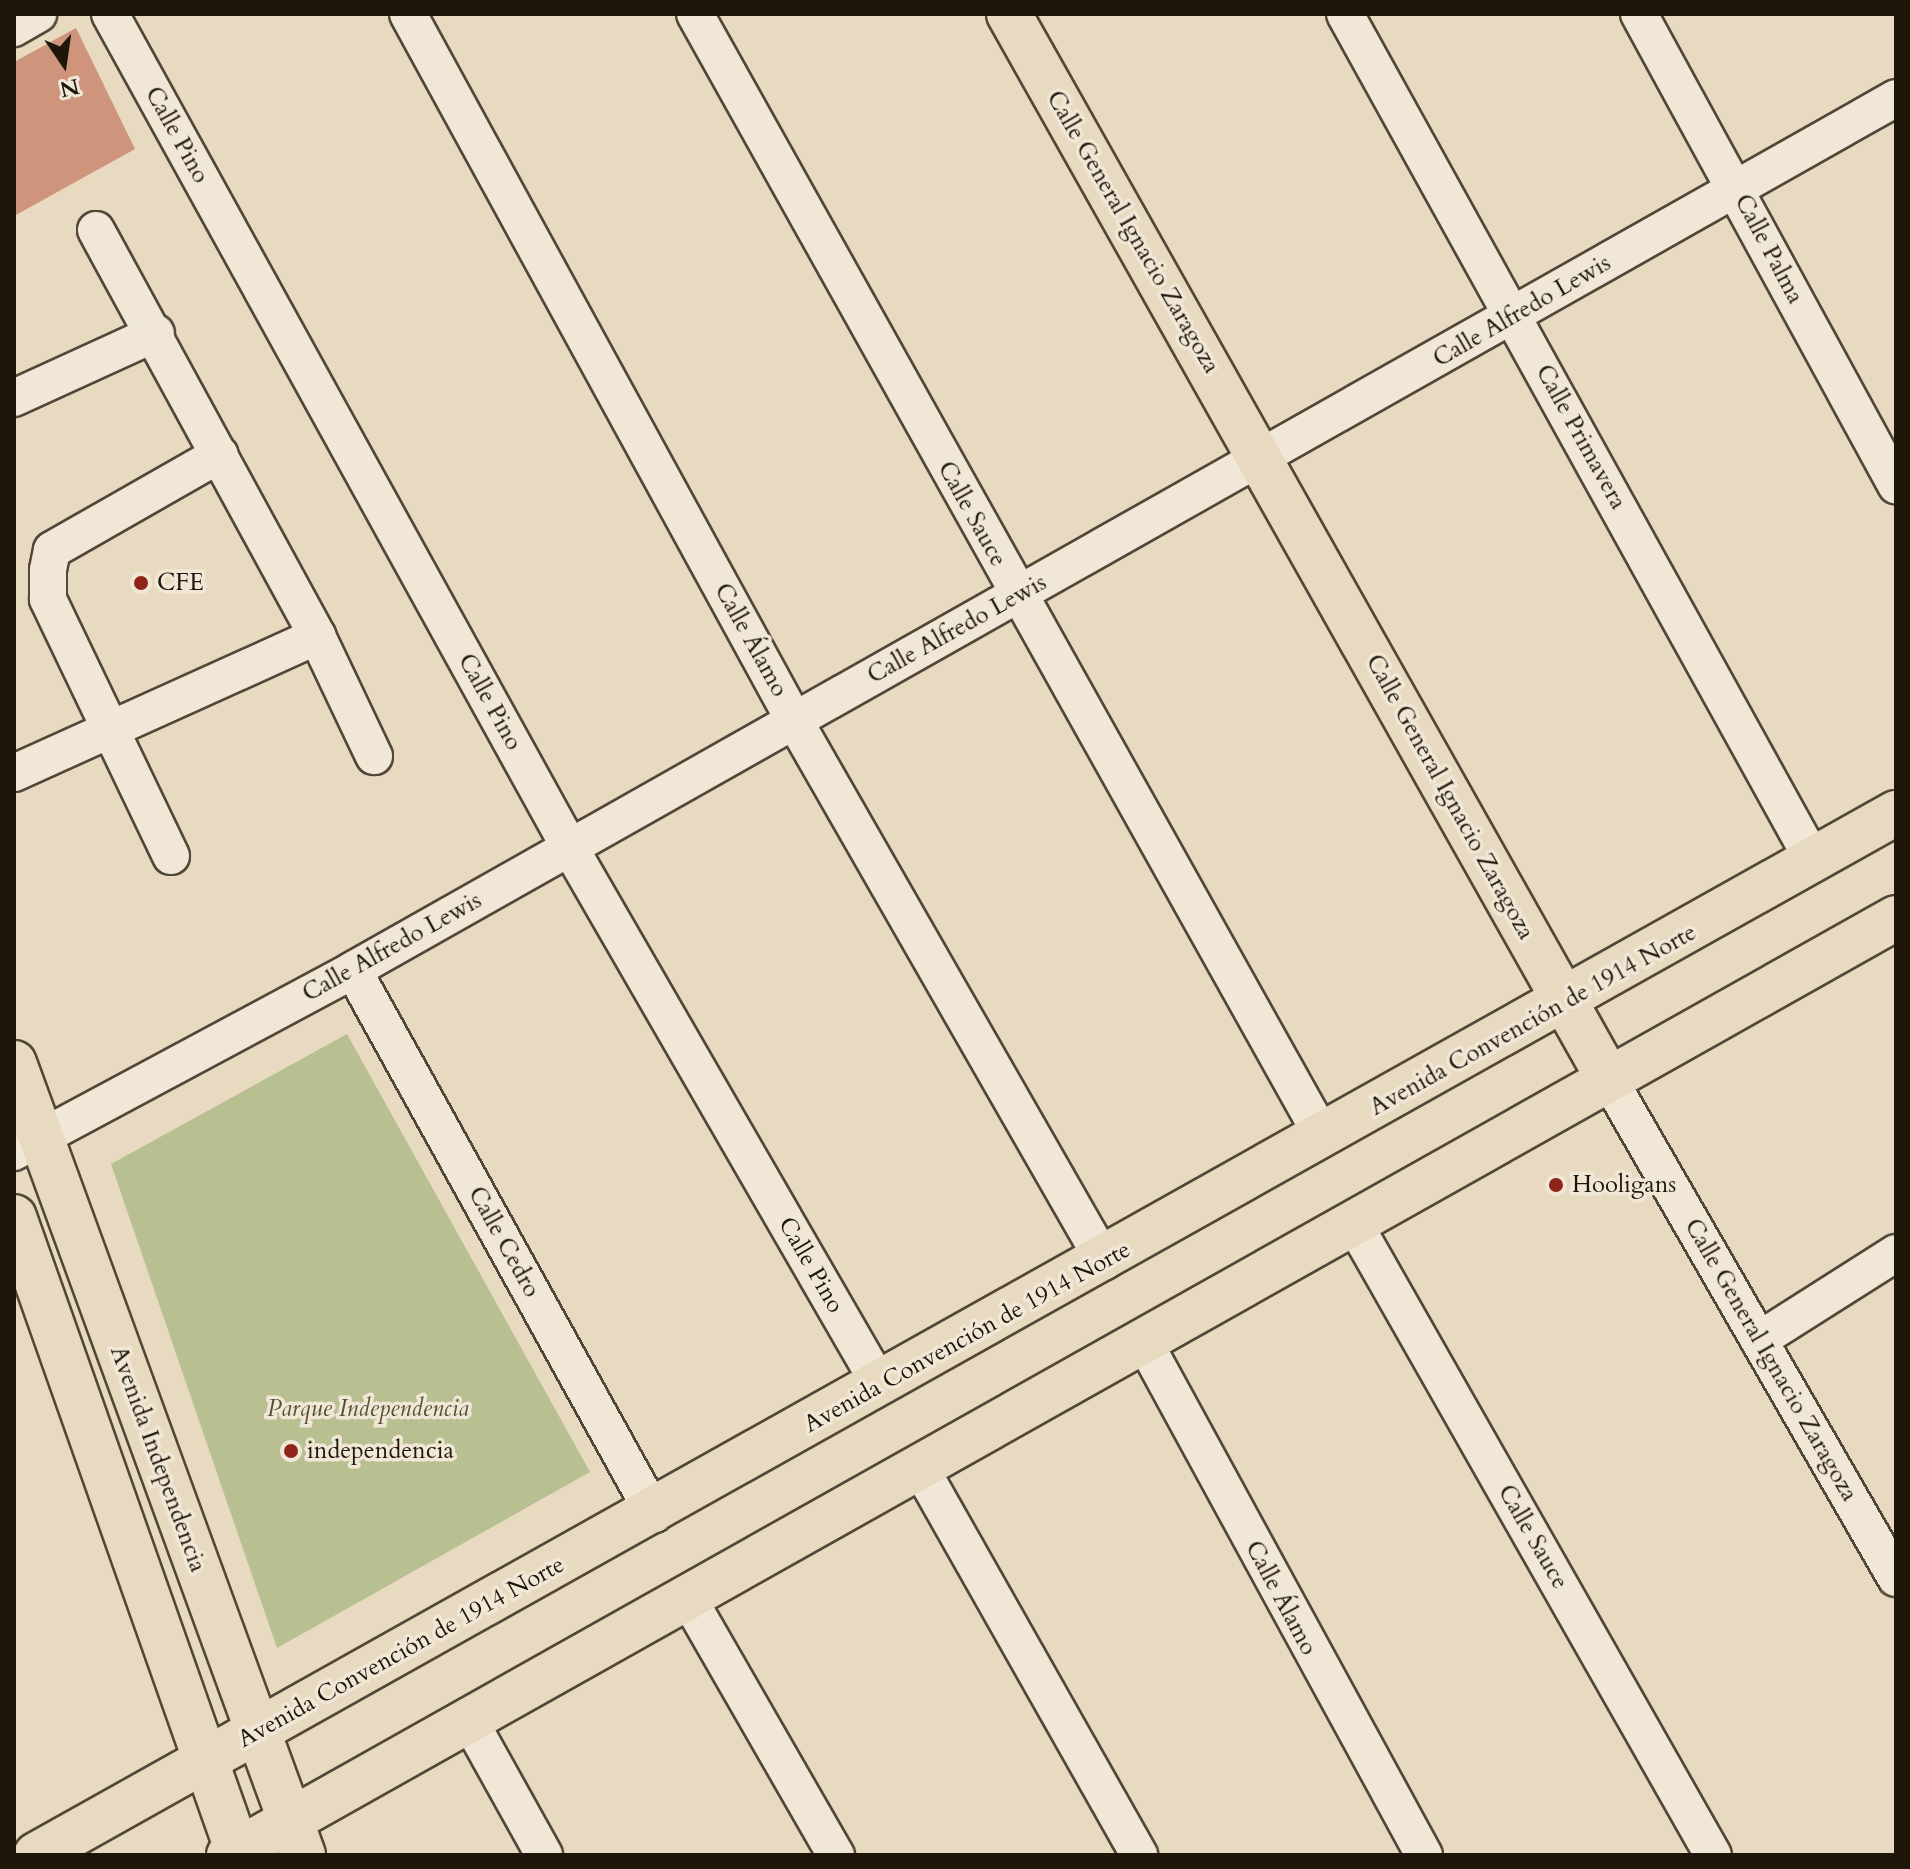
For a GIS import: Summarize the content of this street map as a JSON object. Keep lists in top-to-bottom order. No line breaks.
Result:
{"streets":{"main road":["Calle General Ignacio Zaragoza","Avenida Convención de 1914 Norte","Avenida Independencia"],"street":["Calle Pino","Calle Palma","Calle Alfredo Lewis","Calle Primavera","Calle Sauce","Calle Álamo","Calle Cedro"]},"crossings":[["Calle Pino","Calle Alfredo Lewis"],["Calle Pino","Avenida Convención de 1914 Norte"],["Calle General Ignacio Zaragoza","Calle Alfredo Lewis"],["Calle General Ignacio Zaragoza","Avenida Convención de 1914 Norte"],["Calle Palma","Calle Alfredo Lewis"],["Calle Alfredo Lewis","Calle Primavera"],["Calle Alfredo Lewis","Calle Sauce"],["Calle Alfredo Lewis","Calle Álamo"],["Calle Alfredo Lewis","Calle Cedro"],["Calle Alfredo Lewis","Avenida Independencia"],["Calle Primavera","Avenida Convención de 1914 Norte"],["Calle Sauce","Avenida Convención de 1914 Norte"],["Calle Álamo","Avenida Convención de 1914 Norte"],["Avenida Convención de 1914 Norte","Calle Cedro"],["Avenida Convención de 1914 Norte","Avenida Independencia"]],"parks":["Parque Independencia"],"places":["CFE","Hooligans","independencia"],"north":"bottom"}
